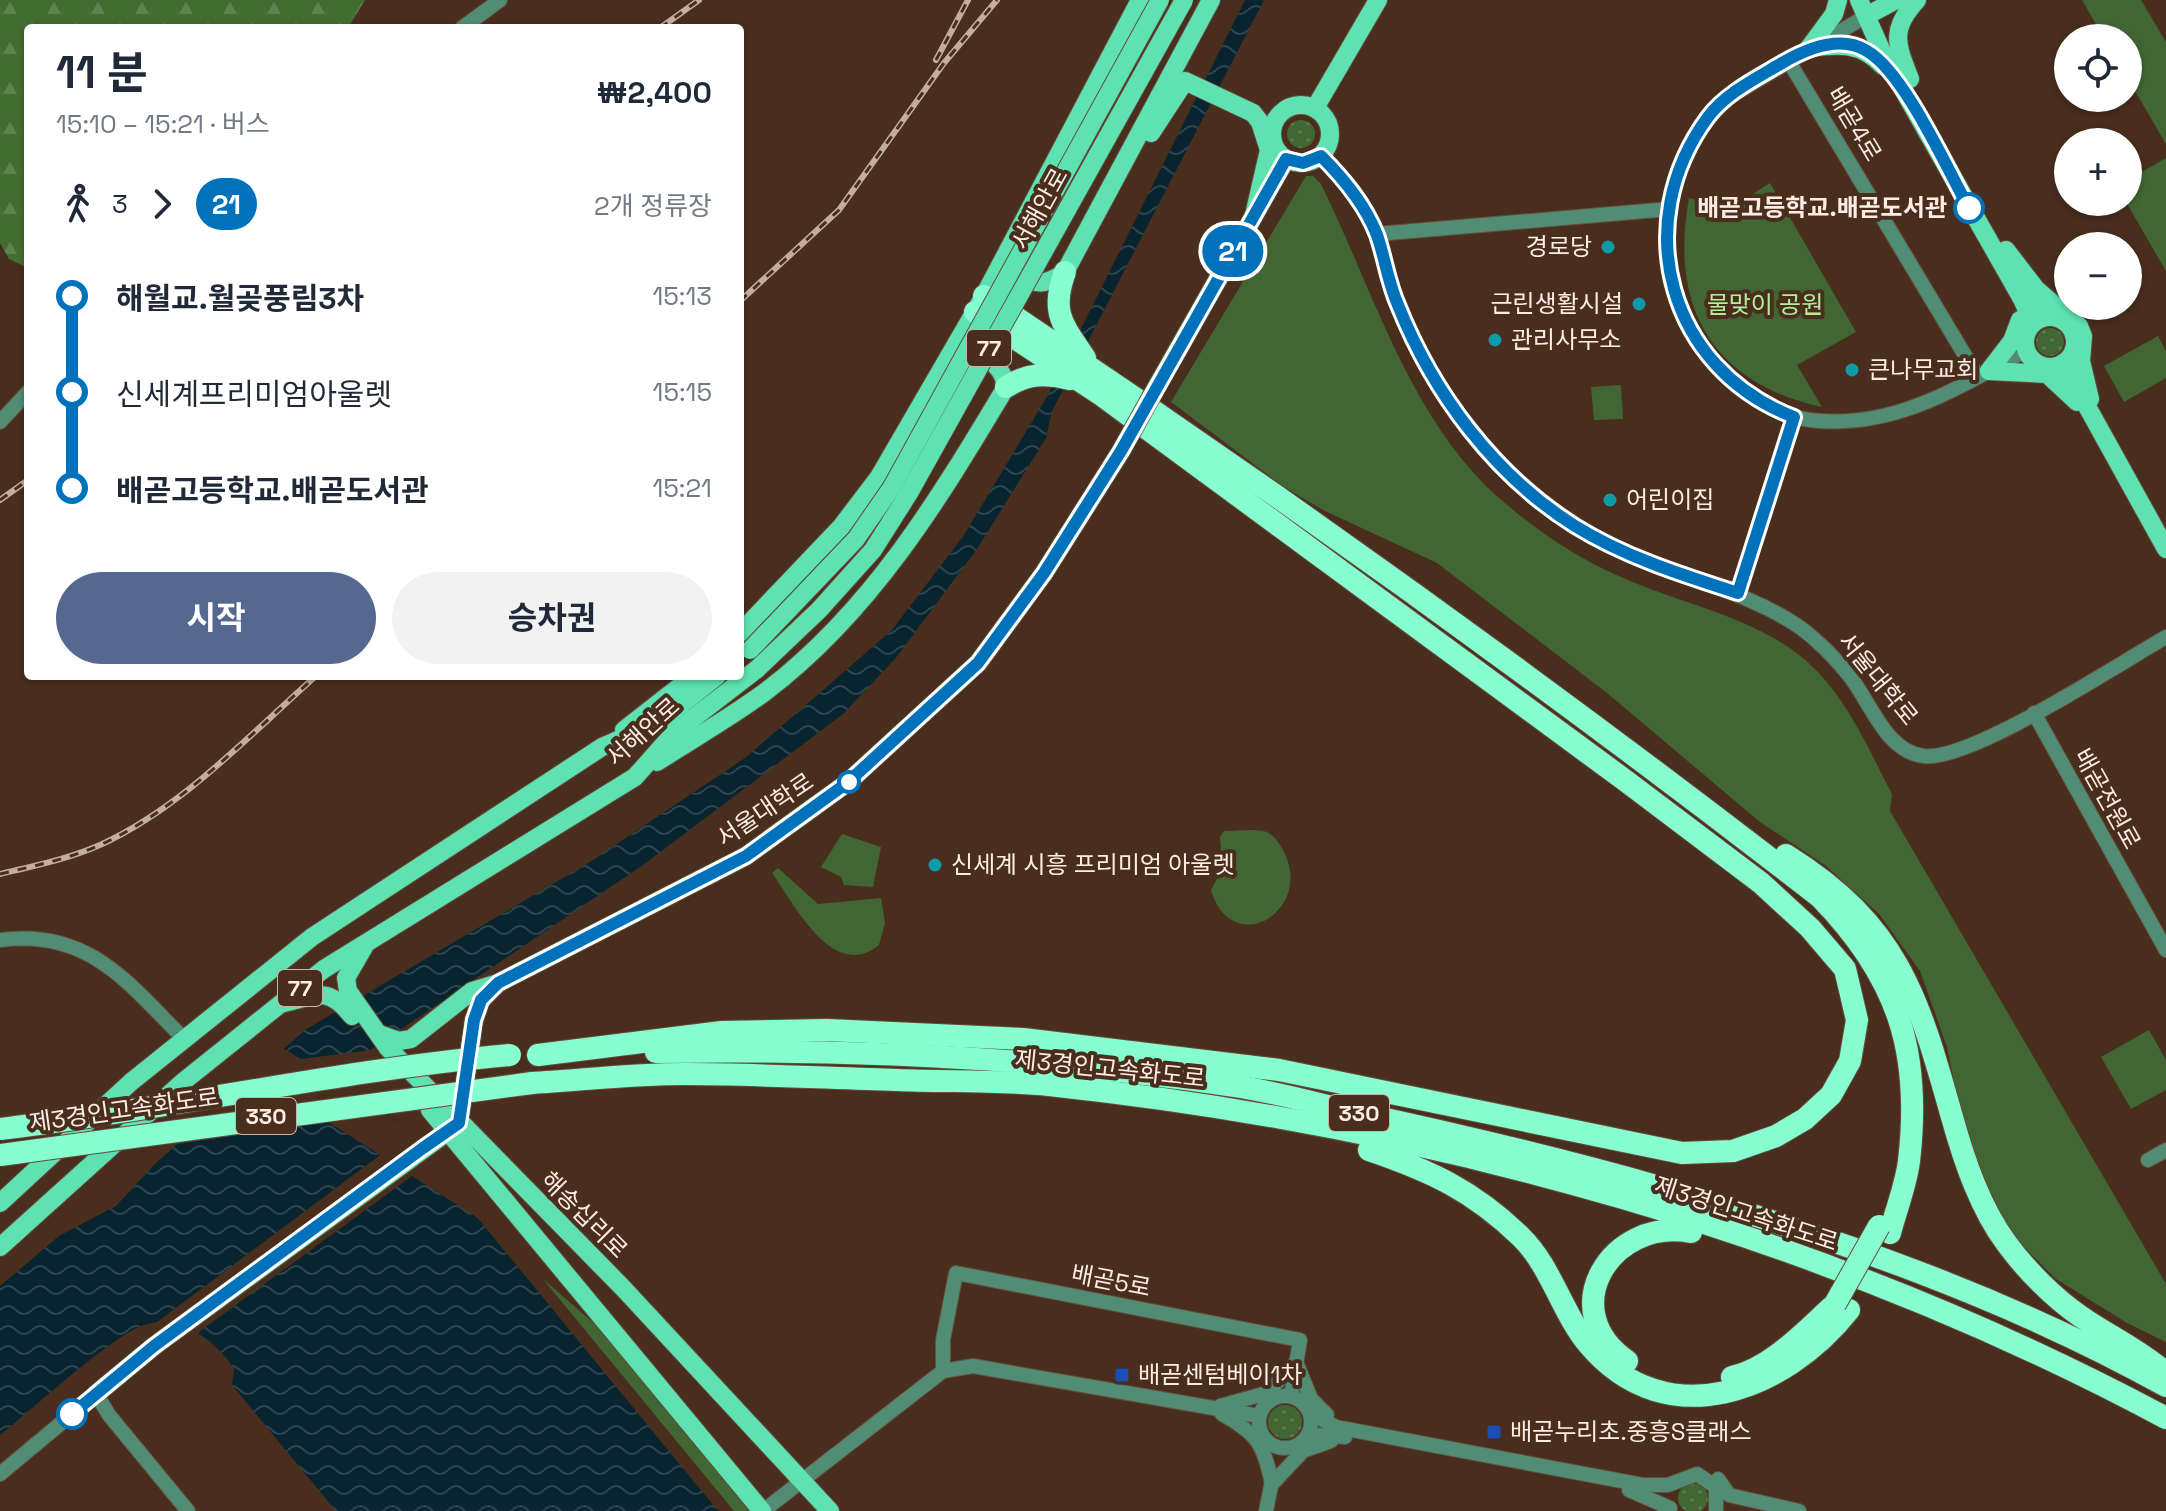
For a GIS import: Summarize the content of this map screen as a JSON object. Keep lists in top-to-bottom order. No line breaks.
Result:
{"streets":{"highway":["제3경인고속화도로","330"],"main road":["서해안로","77","서울대학로","해송십리로"],"street":["배곧4로","배곧전원로","배곧5로"]},"crossings":[["서해안로","해송십리로"],["서울대학로","배곧전원로"],["서울대학로","해송십리로"]],"parks":["물맞이 공원"],"places":{"other":["배곧고등학교.배곧도서관","경로당","근린생활시설","관리사무소","큰나무교회","어린이집","신세계 시흥 프리미엄 아울렛"],"transit":["배곧센텀베이1차","배곧누리초.중흥S클래스"]},"lines":["bus line 21"],"page":{"on_map":"21","map_buttons":["+","−"],"heading":["11 분","15:10 – 15:21 · 버스","₩2,400"],"legs":["3","21","2개 정류장"],"list":[{"name":"해월교.월곶풍림3차","value":"15:13"},{"name":"신세계프리미엄아울렛","value":"15:15"},{"name":"배곧고등학교.배곧도서관","value":"15:21"}],"buttons":["시작","승차권"]}}
